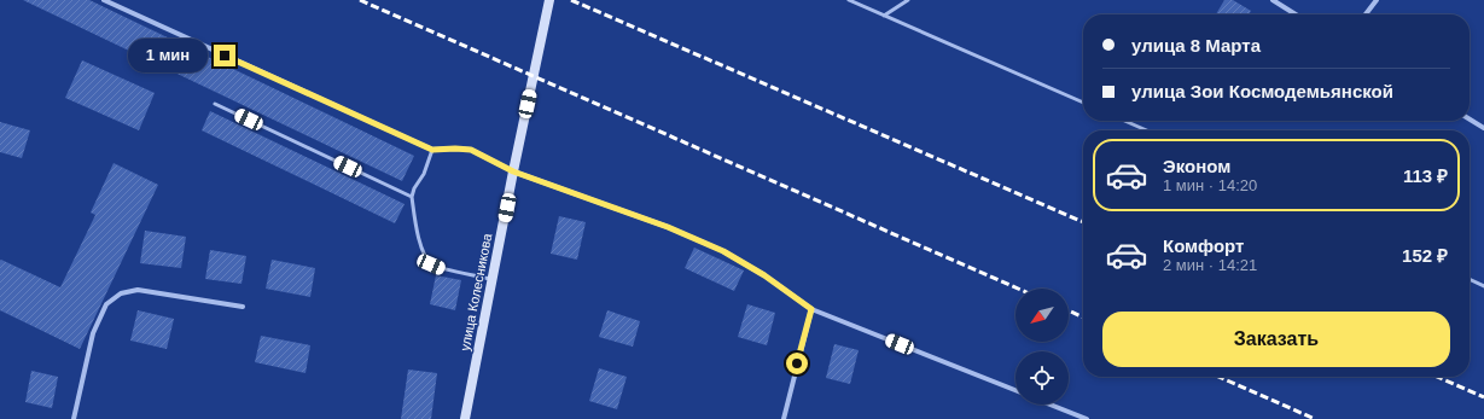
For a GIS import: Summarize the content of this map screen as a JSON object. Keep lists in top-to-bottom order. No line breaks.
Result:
{"streets":{"street":["улица Колесникова"]},"north":"bottom left","page":{"banner":["улица 8 Марта","улица Зои Космодемьянской"],"bubble":"1 мин","list":[{"name":"Эконом","note":"1 мин · 14:20","value":"113 ₽"},{"name":"Комфорт","note":"2 мин · 14:21","value":"152 ₽"}],"buttons":"Заказать"}}
